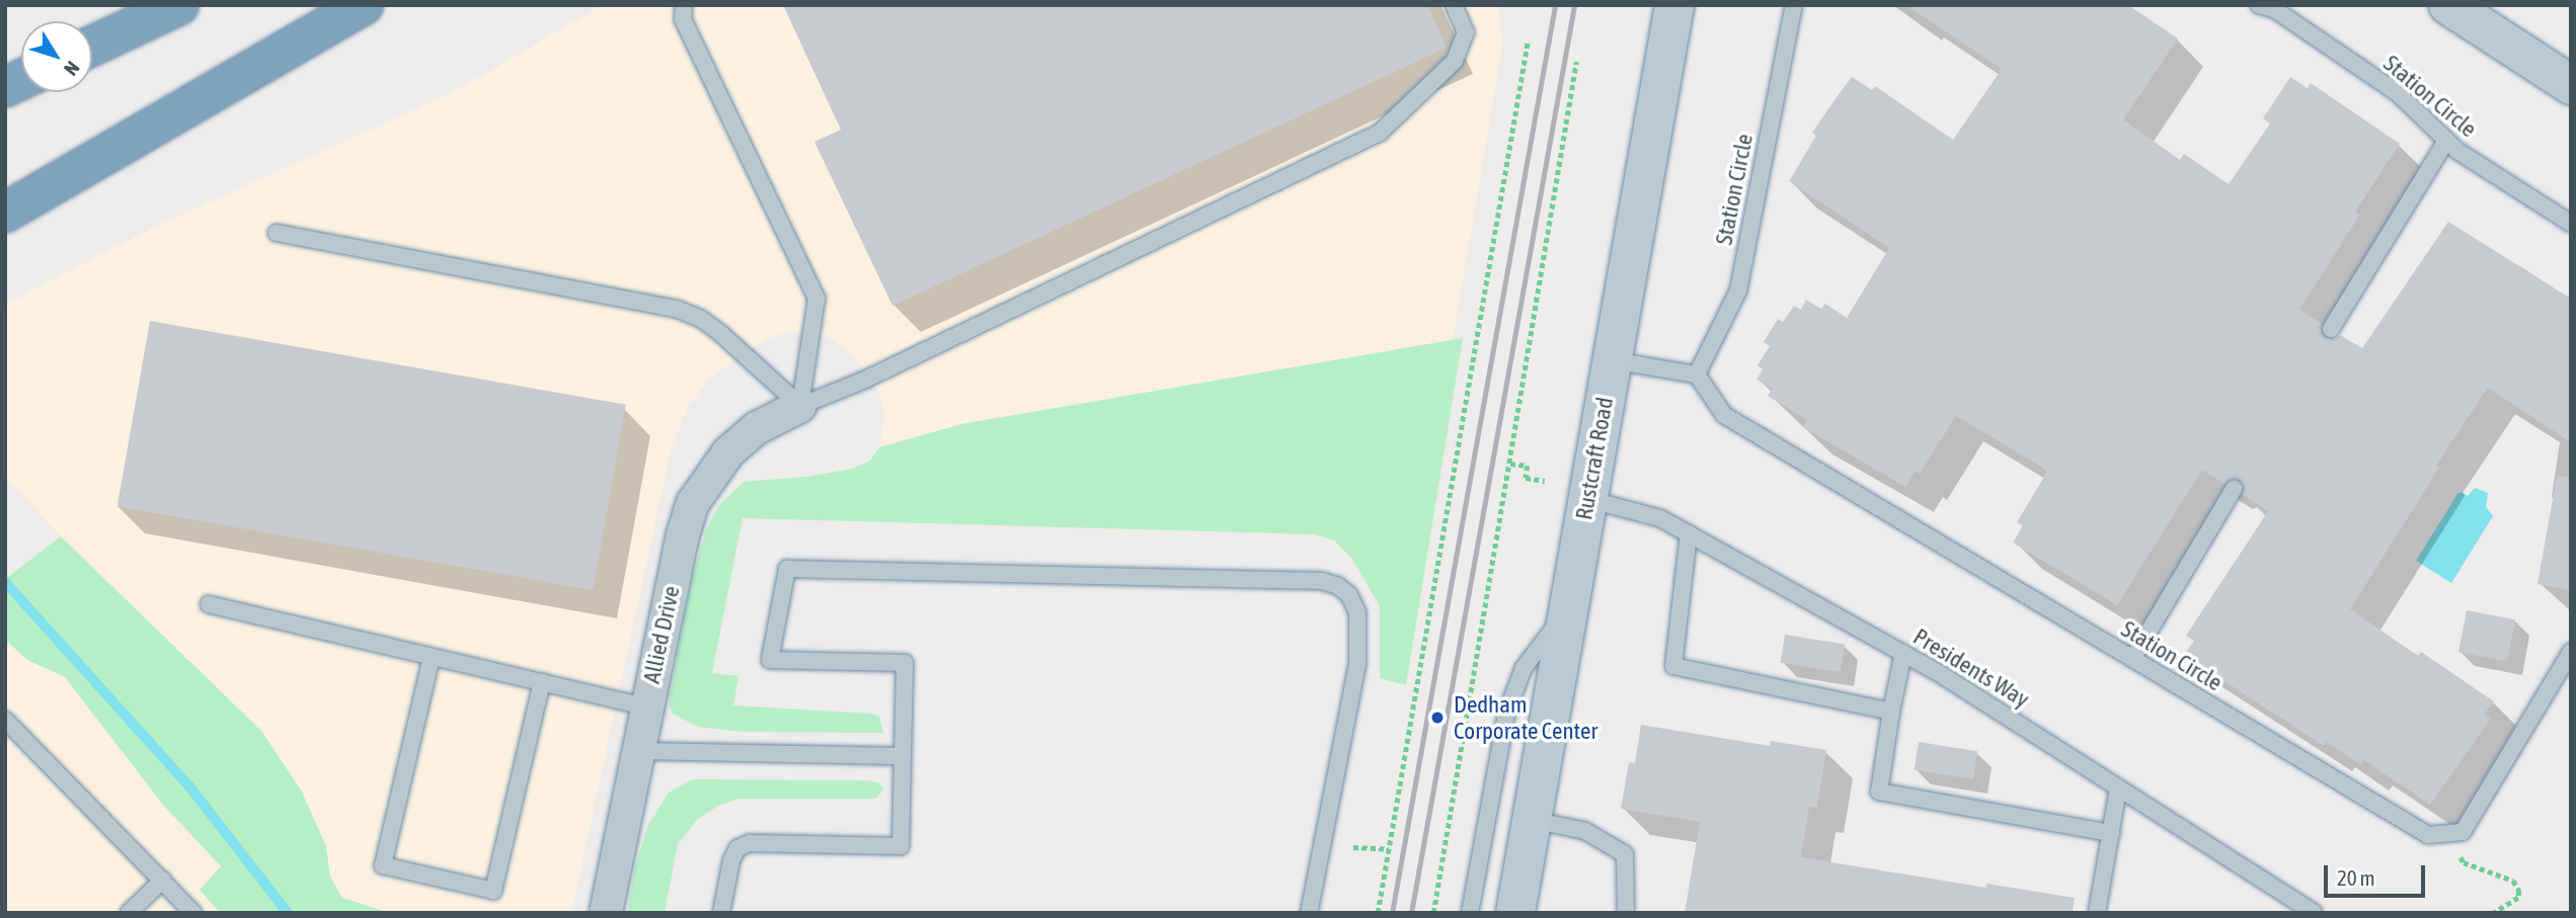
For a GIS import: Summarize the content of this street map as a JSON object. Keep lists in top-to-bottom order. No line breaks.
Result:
{"streets":{"main road":["Rustcraft Road"],"street":["Allied Drive"],"lane":["Station Circle","Presidents Way"]},"crossings":[["Rustcraft Road","Presidents Way"]],"places":["Dedham Corporate Center"],"scale_bar":"20 m","north":"bottom right"}
